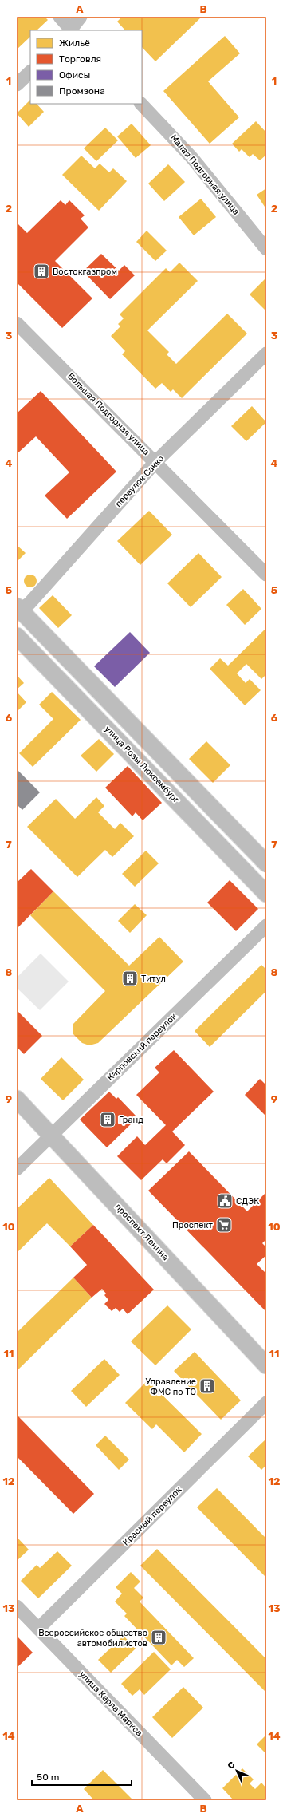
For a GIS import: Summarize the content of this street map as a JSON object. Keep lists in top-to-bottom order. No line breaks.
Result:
{"streets":{"main road":["улица Розы Люксембург","проспект Ленина"],"street":["Малая Подгорная улица","Большая Подгорная улица","переулок Сакко","Карповский переулок","Красный переулок","улица Карла Маркса"]},"crossings":[["Большая Подгорная улица","переулок Сакко"],["Карповский переулок","проспект Ленина"],["Красный переулок","улица Карла Маркса"]],"places":{"building":["Востокгазпром","Титул","Гранд","Управление ФМС по ТО","Всероссийское общество автомобилистов"],"public building":["СДЭК"],"supermarket":["Проспект"]},"legend":["Жильё","Торговля","Офисы","Промзона"],"scale_bar":"50 m","north":"top left","grid":{"columns":["A","B"],"rows":["1","2","3","4","5","6","7","8","9","10","11","12","13","14"]}}
